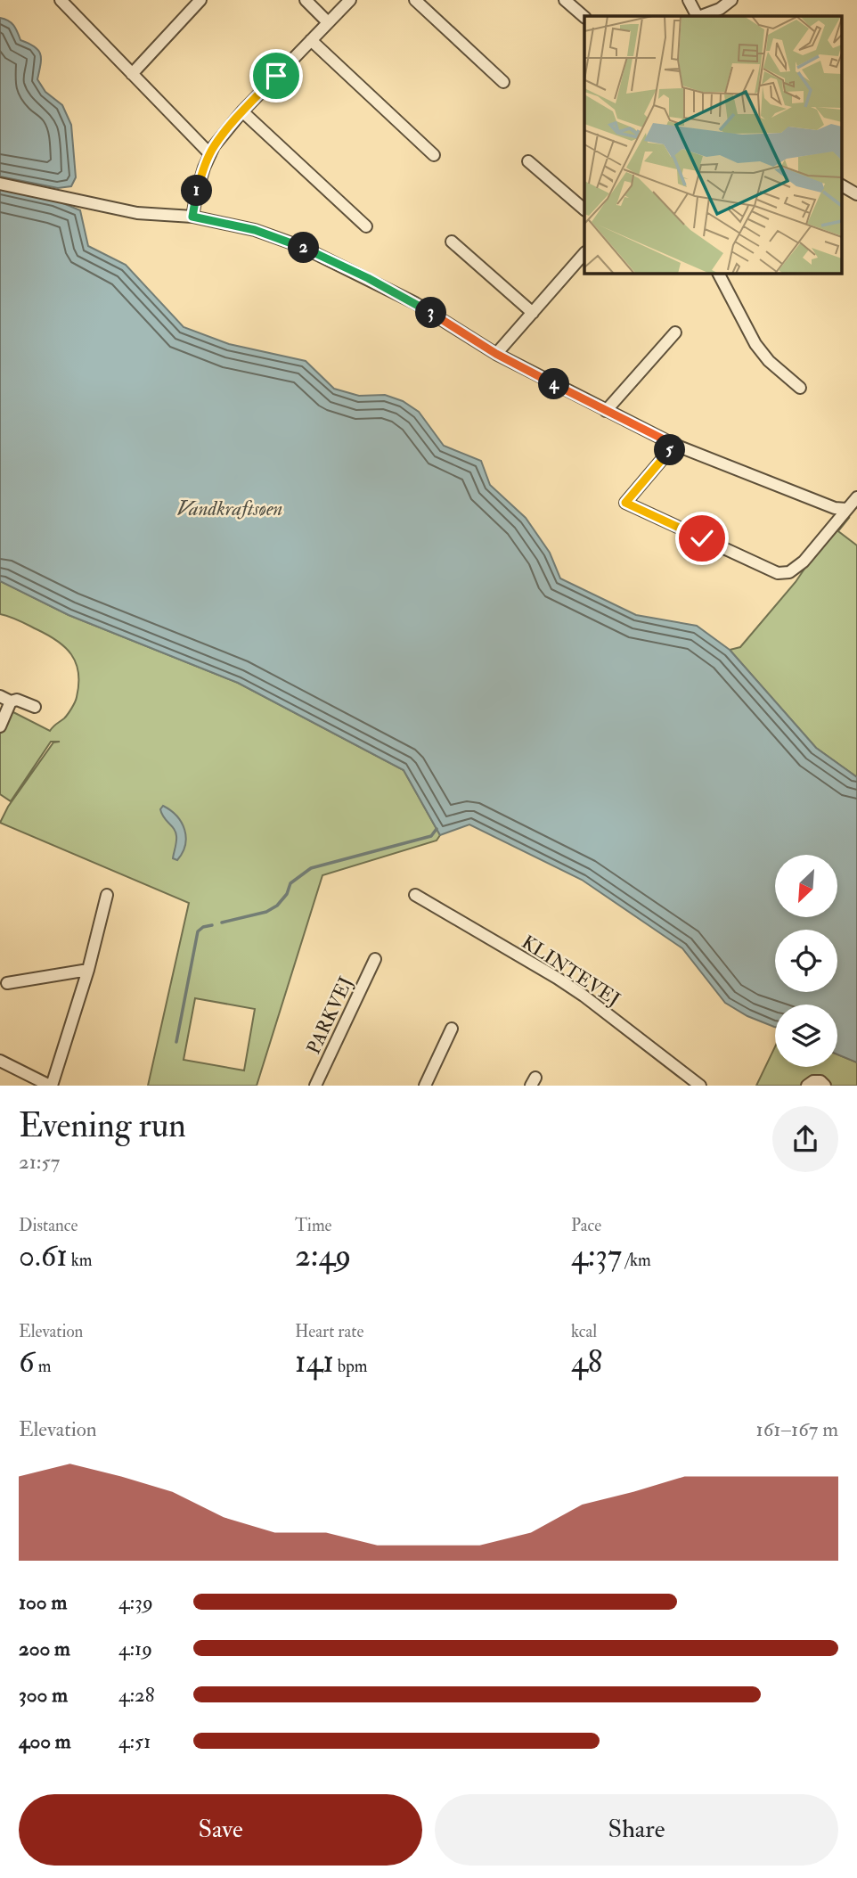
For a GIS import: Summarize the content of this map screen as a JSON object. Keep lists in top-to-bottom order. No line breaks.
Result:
{"streets":{"street":["KLINTEVEJ","PARKVEJ"]},"water":["Vandkraftsøen"],"north":"bottom left","page":{"pins":["1","2","3","4","5"],"heading":["Evening run","21:57"],"stats":[["Distance","0.61 km"],["Time","2:49"],["Pace","4:37 /km"],["Elevation","6 m"],["Heart rate","141 bpm"],["kcal","48"]],"chart":["Elevation","161–167 m"],"list":[{"name":"100 m","note":"4:39"},{"name":"200 m","note":"4:19"},{"name":"300 m","note":"4:28"},{"name":"400 m","note":"4:51"}],"buttons":["Save","Share"]}}
